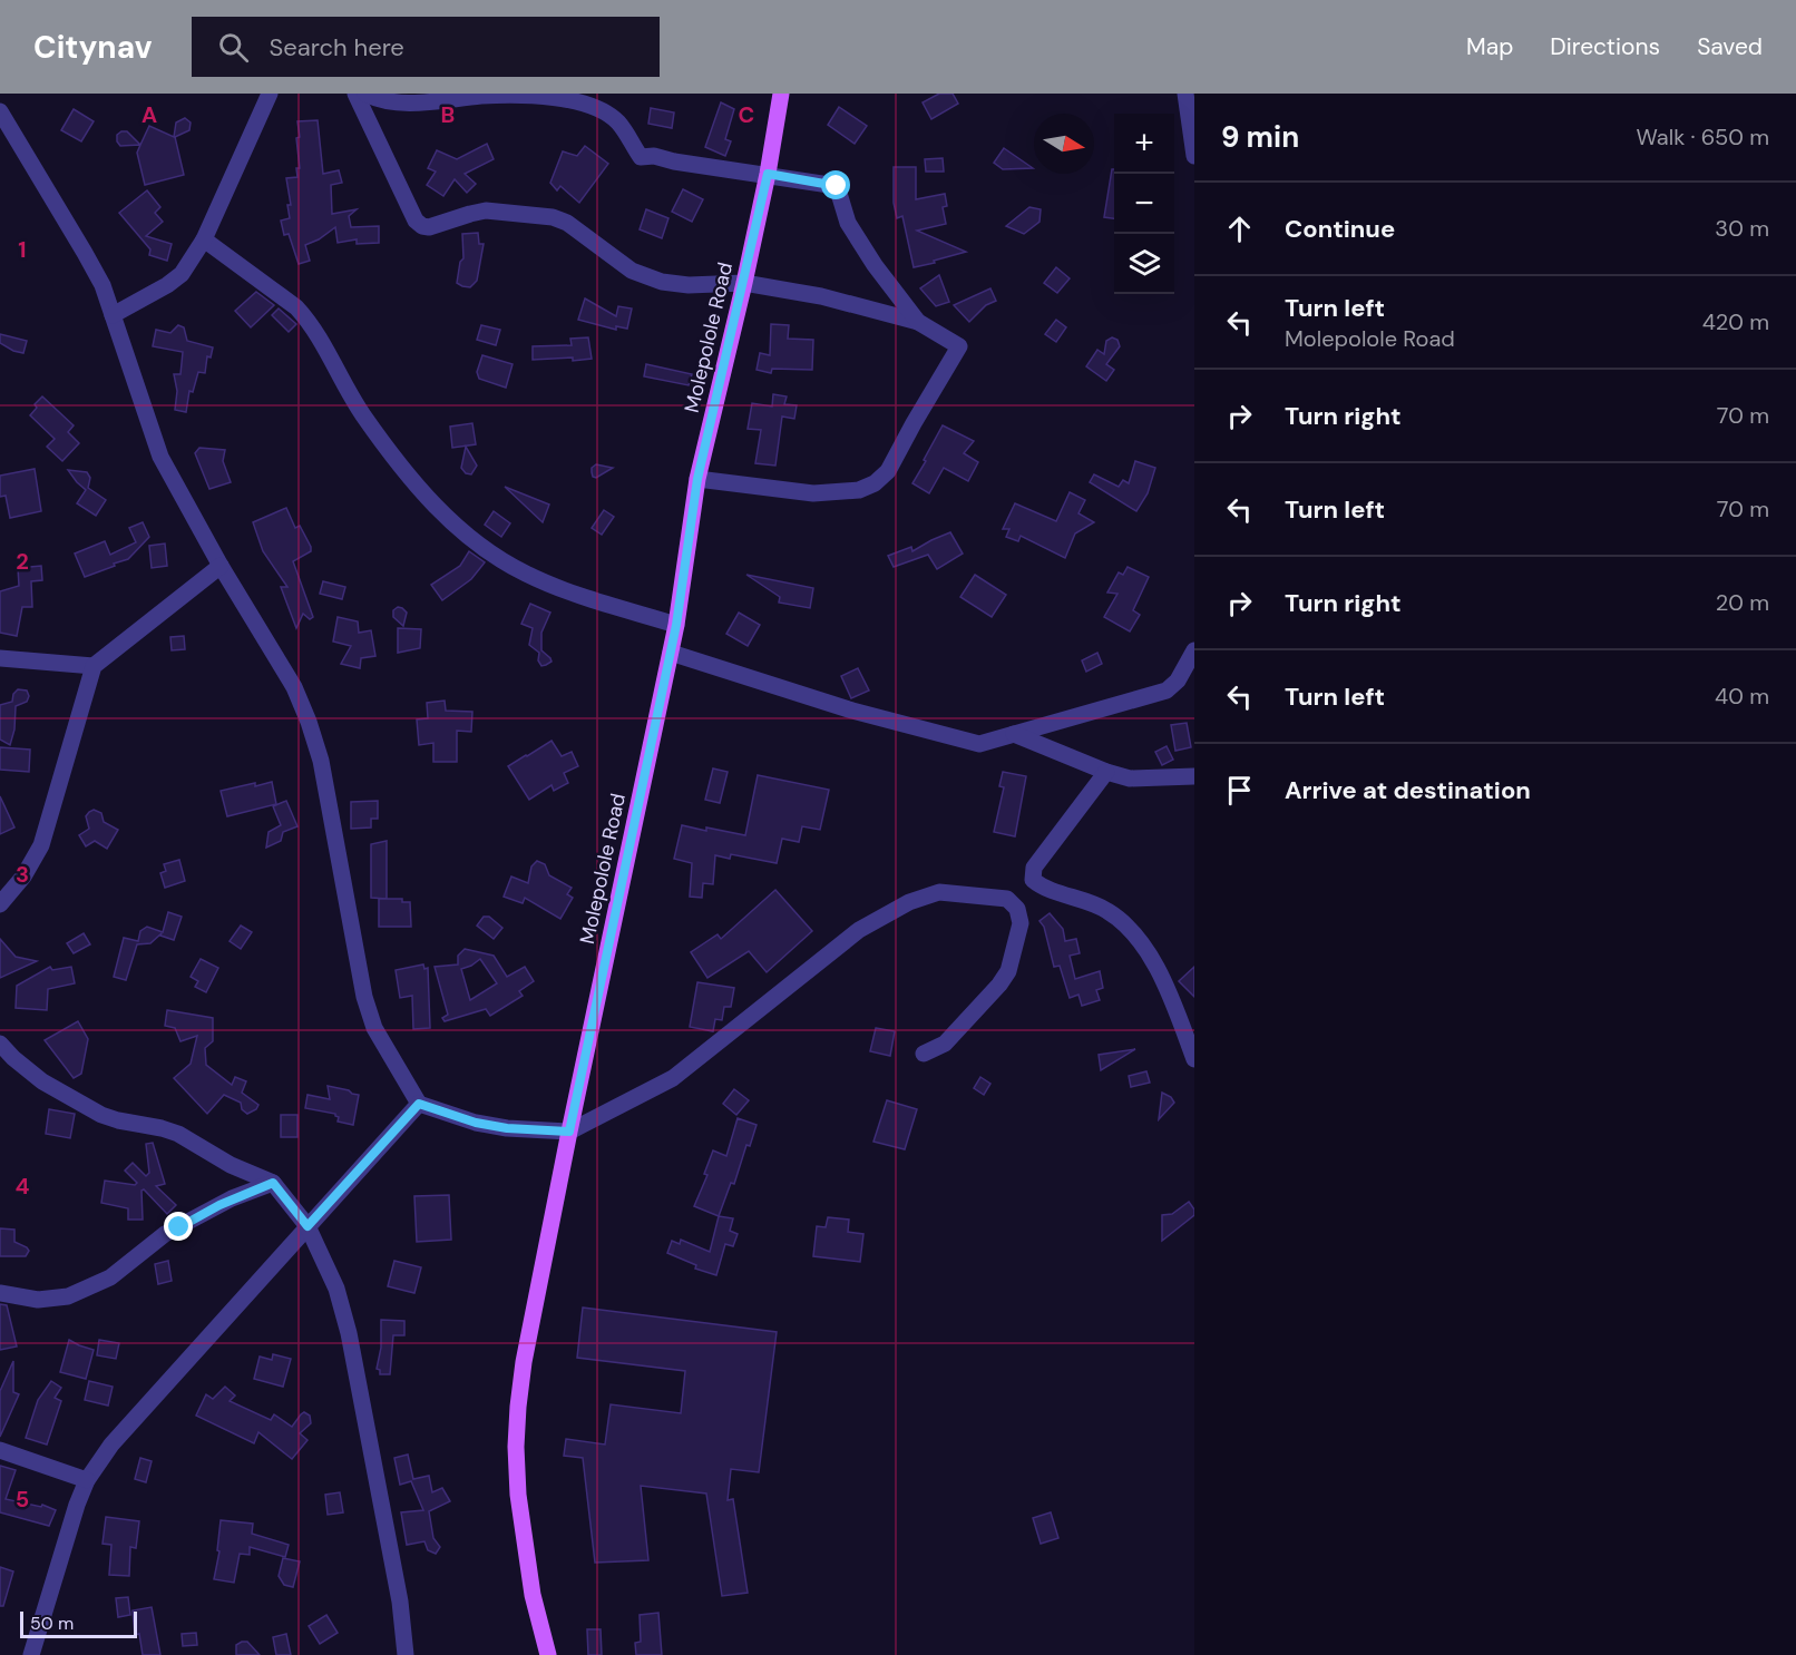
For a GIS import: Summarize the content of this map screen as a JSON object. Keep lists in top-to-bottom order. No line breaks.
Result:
{"streets":{"main road":["Molepolole Road"]},"scale_bar":"50 m","north":"right","page":{"header":"Citynav","search":"Search here","nav":["Map","Directions","Saved"],"heading":["9 min","Walk · 650 m"],"map_buttons":["+","−"],"list":[["Continue","30 m"],["Turn left","Molepolole Road","420 m"],["Turn right","70 m"],["Turn left","70 m"],["Turn right","20 m"],["Turn left","40 m"],"Arrive at destination"],"scale":"50 m"},"grid":{"columns":["A","B","C"],"rows":["1","2","3","4","5"]}}
